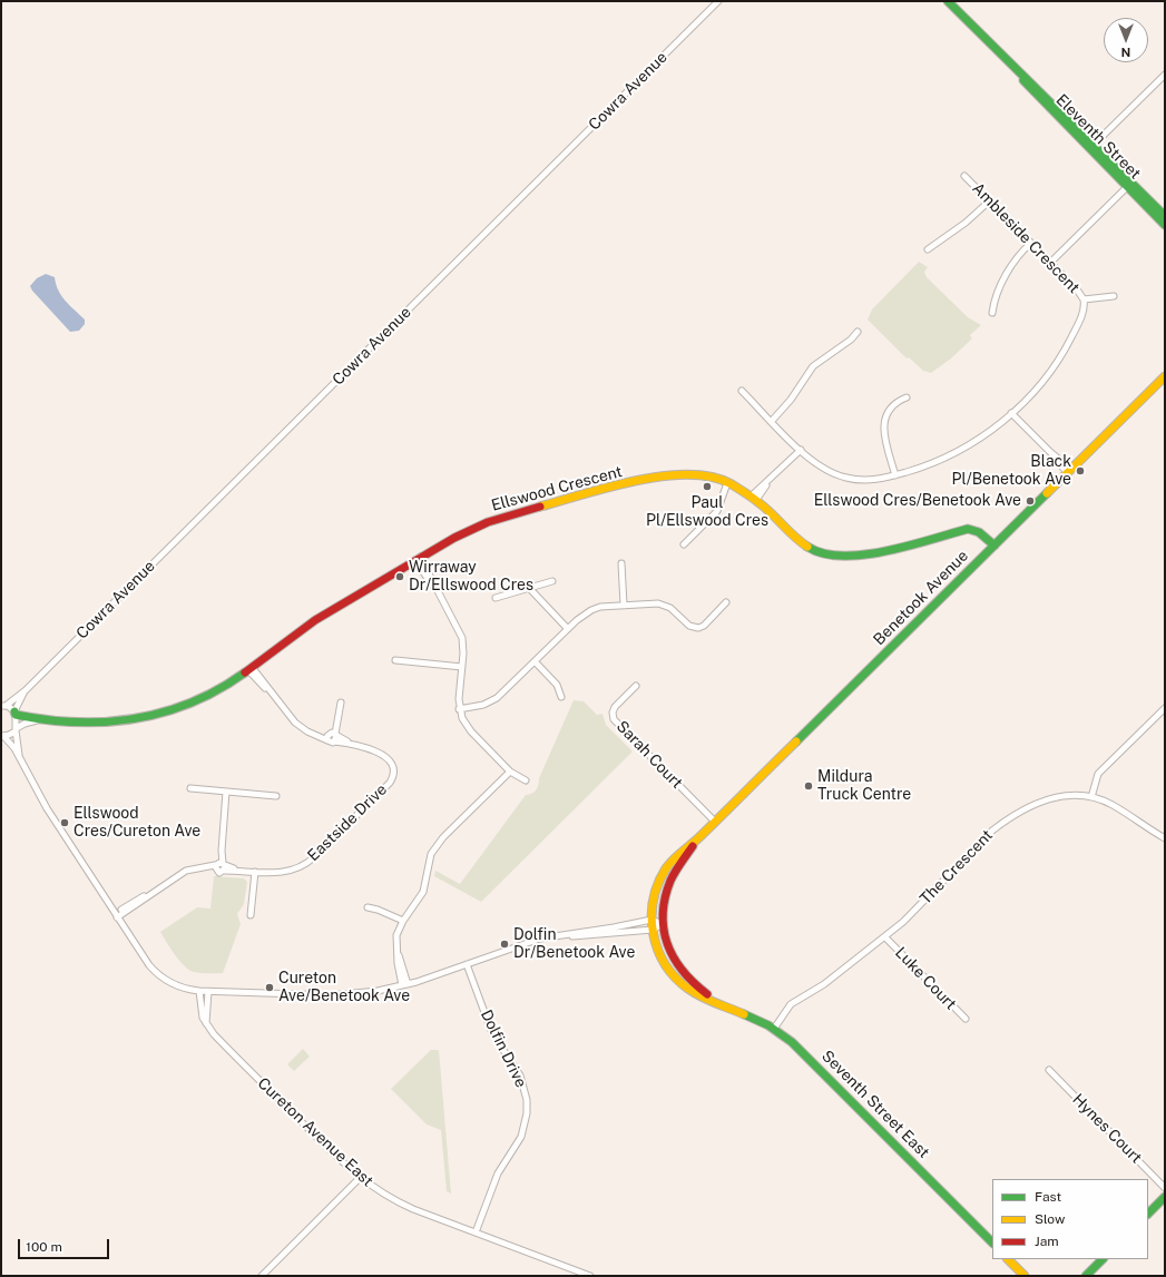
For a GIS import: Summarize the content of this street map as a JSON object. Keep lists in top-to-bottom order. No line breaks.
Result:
{"streets":{"street":["Cowra Avenue","Eleventh Street","Ambleside Crescent","Ellswood Crescent","Benetook Avenue","Sarah Court","Eastside Drive","The Crescent","Luke Court","Dolfin Drive","Seventh Street East","Hynes Court","Cureton Avenue East"]},"crossings":[["Ellswood Crescent","Benetook Avenue"],["Ellswood Crescent","Eastside Drive"],["Benetook Avenue","Sarah Court"],["Benetook Avenue","Seventh Street East"],["The Crescent","Luke Court"],["The Crescent","Seventh Street East"],["Dolfin Drive","Cureton Avenue East"]],"places":["Black Pl/Benetook Ave","Paul Pl/Ellswood Cres","Ellswood Cres/Benetook Ave","Wirraway Dr/Ellswood Cres","Mildura Truck Centre","Ellswood Cres/Cureton Ave","Dolfin Dr/Benetook Ave","Cureton Ave/Benetook Ave"],"legend":["Fast","Slow","Jam"],"scale_bar":"100 m","north":"bottom"}
